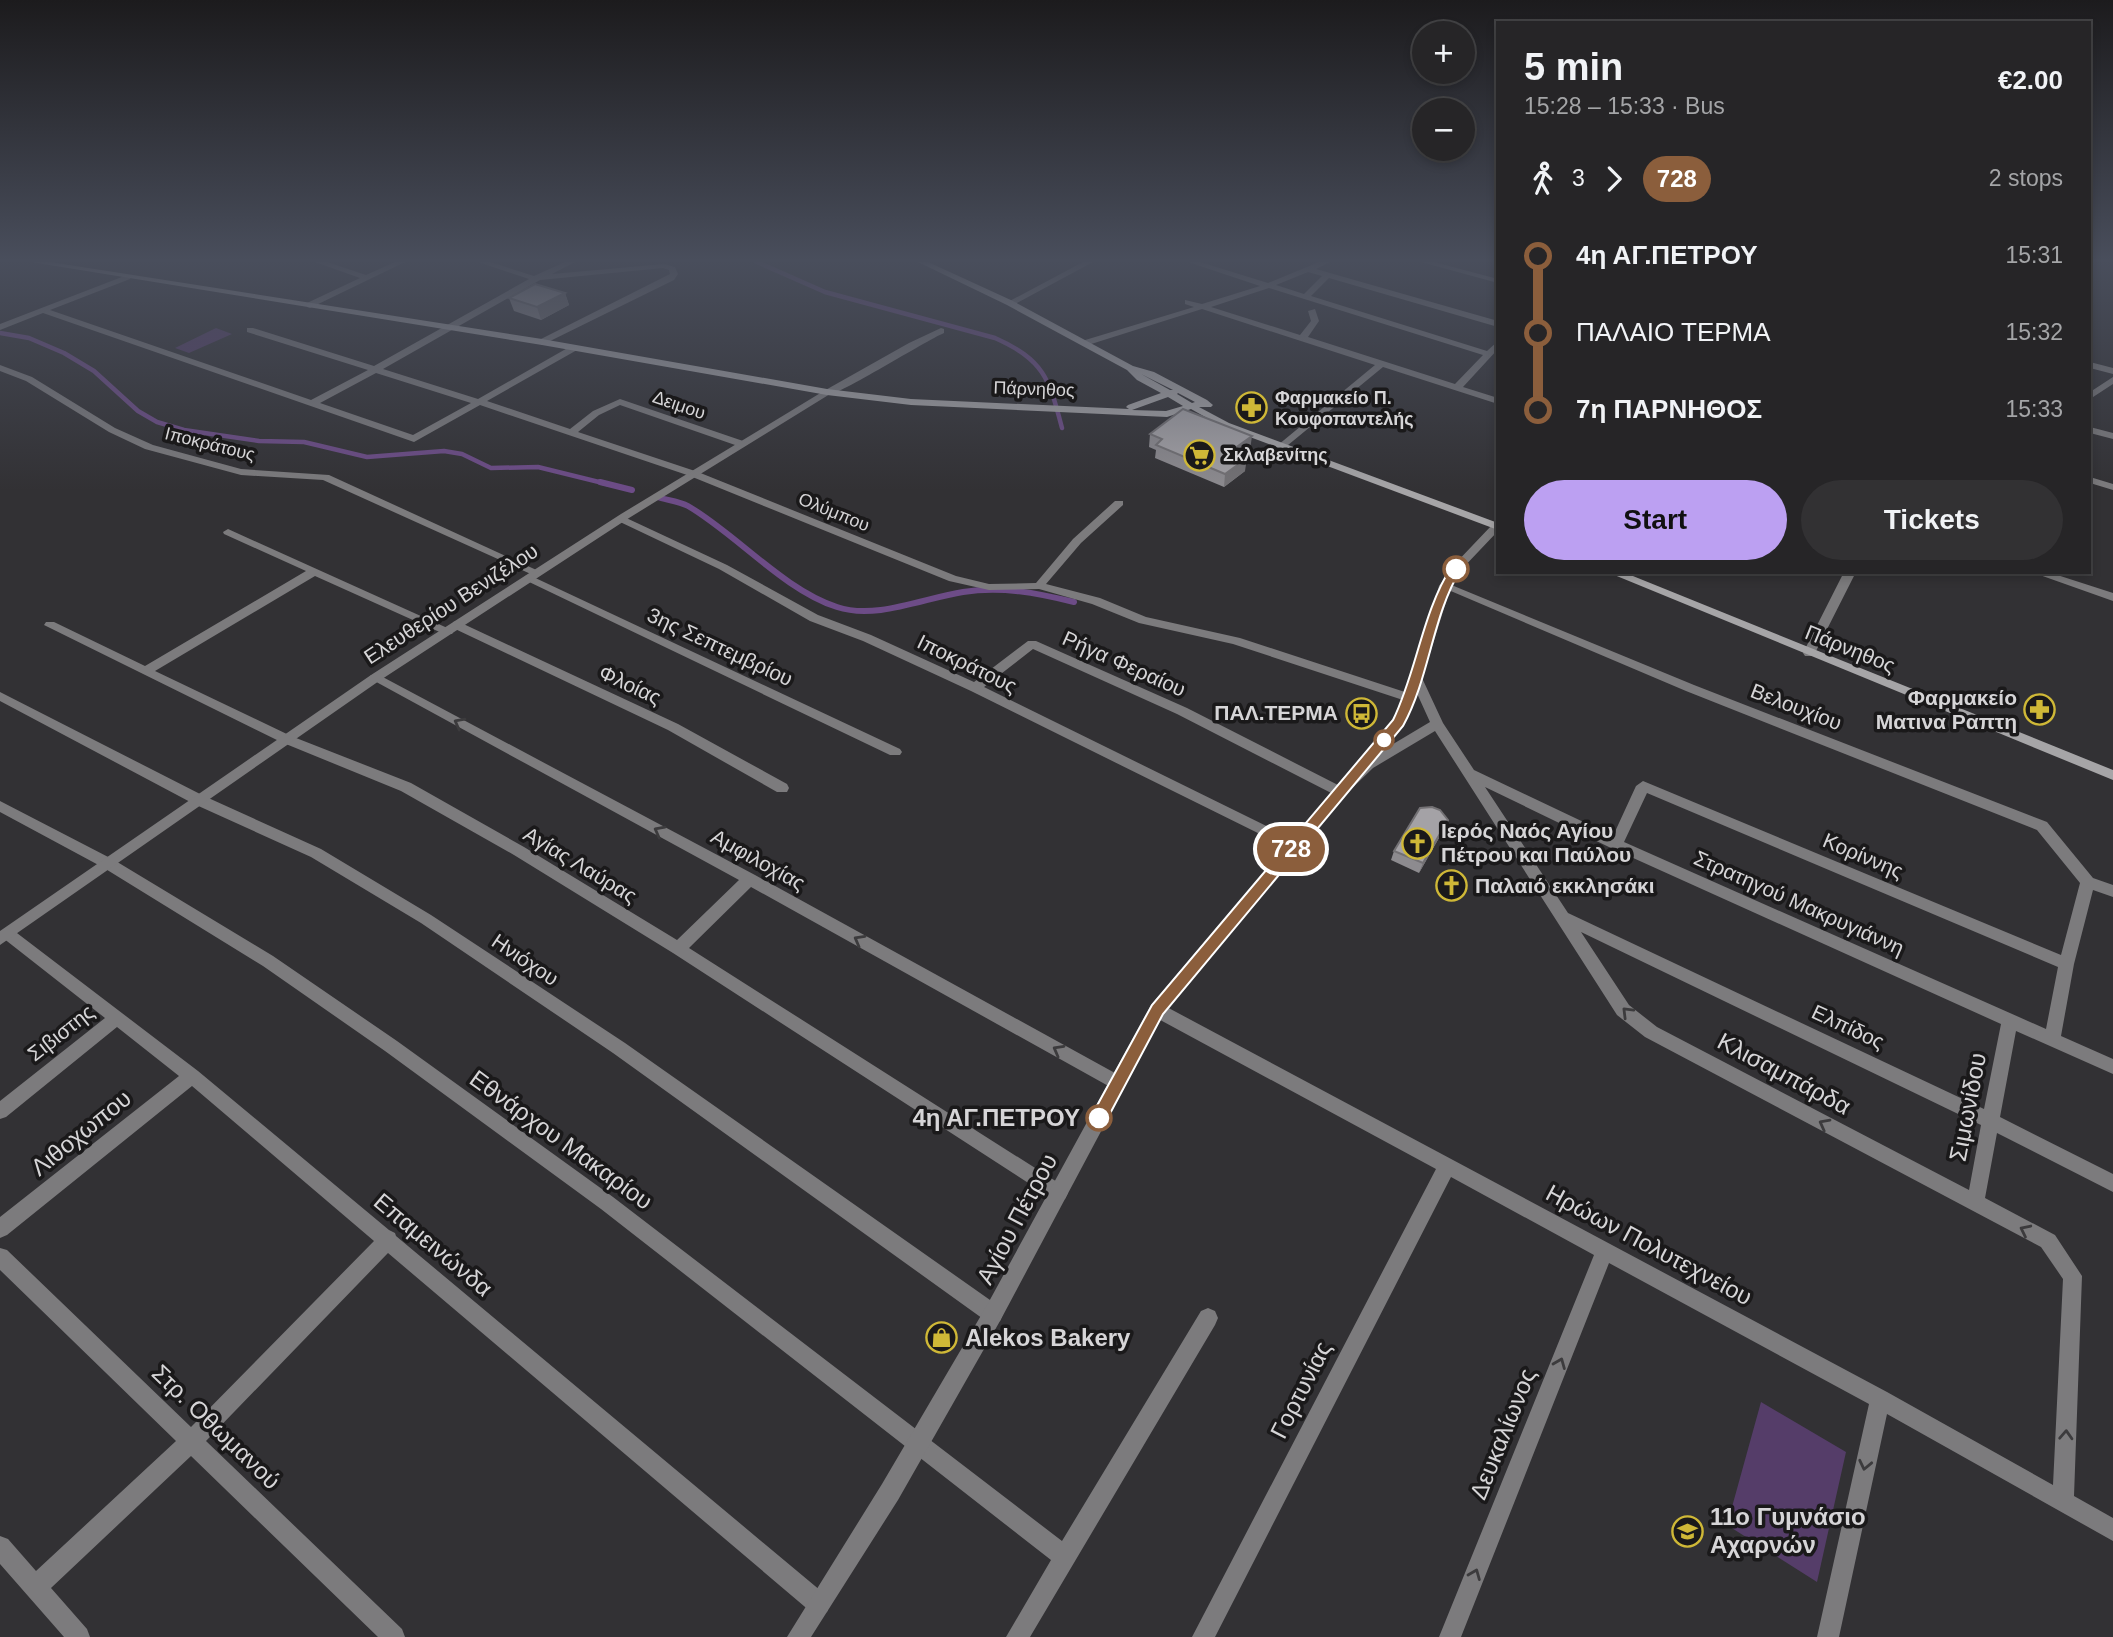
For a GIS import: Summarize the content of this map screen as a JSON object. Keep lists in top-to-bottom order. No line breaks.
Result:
{"streets":{"main road":["Πάρνηθος"],"street":["Δειμου","Ιποκράτους","Ολύμπου","Ελευθερίου Βενιζέλου","3ης Σεπτεμβρίου","Ρήγα Φεραίου","Φλοίας","Βελουχίου","Κορίννης","Αμφιλοχίας","Αγίας Λαύρας","Στρατηγού Μακρυγιάννη","Ηνιόχου","Ελπίδος","Σιβιστης","Κλισαμπάρδα","Σιμωνίδου","Λιθοχωπου","Εθνάρχου Μακαρίου","Αγίου Πέτρου","Επαμεινώνδα","Ηρώων Πολυτεχνείου","Γορτυνίας","Στρ. Οθωμανού","Δευκαλίωνος"]},"crossings":[["Πάρνηθος","Ελευθερίου Βενιζέλου"],["Δειμου","Ολύμπου"],["Δειμου","Ελευθερίου Βενιζέλου"],["Ιποκράτους","Ελευθερίου Βενιζέλου"],["Ιποκράτους","3ης Σεπτεμβρίου"],["Ιποκράτους","Ρήγα Φεραίου"],["Ιποκράτους","Αγίου Πέτρου"],["Ολύμπου","Ελευθερίου Βενιζέλου"],["Ολύμπου","Αγίου Πέτρου"],["Ελευθερίου Βενιζέλου","3ης Σεπτεμβρίου"],["Ελευθερίου Βενιζέλου","Φλοίας"],["Ελευθερίου Βενιζέλου","Αμφιλοχίας"],["Ελευθερίου Βενιζέλου","Αγίας Λαύρας"],["Ελευθερίου Βενιζέλου","Ηνιόχου"],["Ελευθερίου Βενιζέλου","Εθνάρχου Μακαρίου"],["Ελευθερίου Βενιζέλου","Επαμεινώνδα"],["Ρήγα Φεραίου","Αγίου Πέτρου"],["Βελουχίου","Αγίου Πέτρου"],["Κορίννης","Στρατηγού Μακρυγιάννη"],["Αμφιλοχίας","Αγίου Πέτρου"],["Αγίας Λαύρας","Αγίου Πέτρου"],["Στρατηγού Μακρυγιάννη","Κλισαμπάρδα"],["Στρατηγού Μακρυγιάννη","Σιμωνίδου"],["Ηνιόχου","Αγίου Πέτρου"],["Ελπίδος","Κλισαμπάρδα"],["Ελπίδος","Σιμωνίδου"],["Σιβιστης","Επαμεινώνδα"],["Κλισαμπάρδα","Σιμωνίδου"],["Κλισαμπάρδα","Αγίου Πέτρου"],["Κλισαμπάρδα","Ηρώων Πολυτεχνείου"],["Λιθοχωπου","Επαμεινώνδα"],["Εθνάρχου Μακαρίου","Αγίου Πέτρου"],["Αγίου Πέτρου","Επαμεινώνδα"],["Αγίου Πέτρου","Ηρώων Πολυτεχνείου"],["Ηρώων Πολυτεχνείου","Γορτυνίας"],["Ηρώων Πολυτεχνείου","Δευκαλίωνος"]],"one_way":["Αμφιλοχίας","Κλισαμπάρδα","Δευκαλίωνος"],"places":{"pharmacy":["Φαρμακείο Π. Κουφοπαντελής","Φαρμακείο Ματινα Ραπτη"],"supermarket":["Σκλαβενίτης"],"bus stop":["ΠΑΛ.ΤΕΡΜΑ"],"church":["Ιερός Ναός Αγίου Πέτρου και Παύλου","Παλαιό εκκλησάκι"],"other":["4η ΑΓ.ΠΕΤΡΟΥ"],"shop":["Alekos Bakery"],"school or university":["11ο Γυμνάσιο Αχαρνών"]},"lines":["bus line 728"],"page":{"on_map":"728","map_buttons":["+","−"],"heading":["5 min","15:28 – 15:33 · Bus","€2.00"],"legs":["3","728","2 stops"],"list":[{"name":"4η ΑΓ.ΠΕΤΡΟΥ","value":"15:31"},{"name":"ΠΑΛΑΙΟ ΤΕΡΜΑ","value":"15:32"},{"name":"7η ΠΑΡΝΗΘΟΣ","value":"15:33"}],"buttons":["Start","Tickets"]}}
